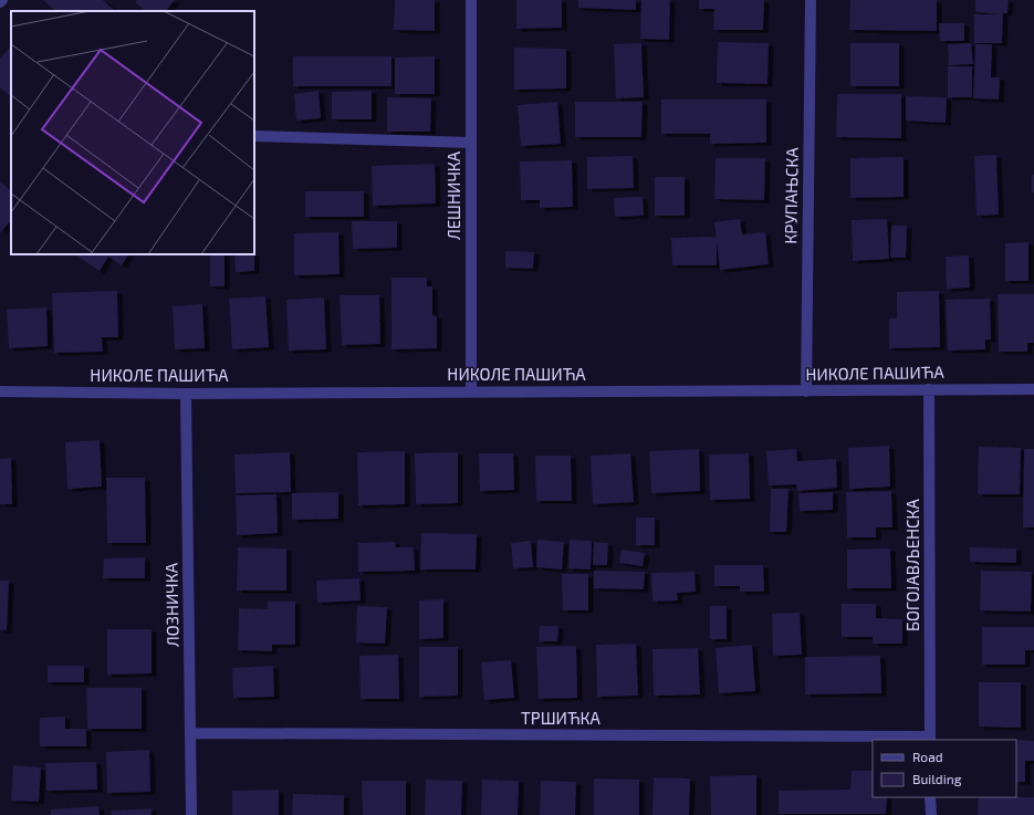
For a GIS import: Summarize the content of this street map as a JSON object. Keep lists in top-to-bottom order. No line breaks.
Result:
{"streets":{"street":["ЛЕШНИЧКА","КРУПАЊСКА","НИКОЛЕ ПАШИЋА","БОГОЈАВЉЕНСКА","ЛОЗНИЧКА","ТРШИЋКА"]},"crossings":[["ЛЕШНИЧКА","НИКОЛЕ ПАШИЋА"],["КРУПАЊСКА","НИКОЛЕ ПАШИЋА"],["НИКОЛЕ ПАШИЋА","БОГОЈАВЉЕНСКА"],["НИКОЛЕ ПАШИЋА","ЛОЗНИЧКА"],["БОГОЈАВЉЕНСКА","ТРШИЋКА"],["ЛОЗНИЧКА","ТРШИЋКА"]],"legend":["Road","Building"]}
